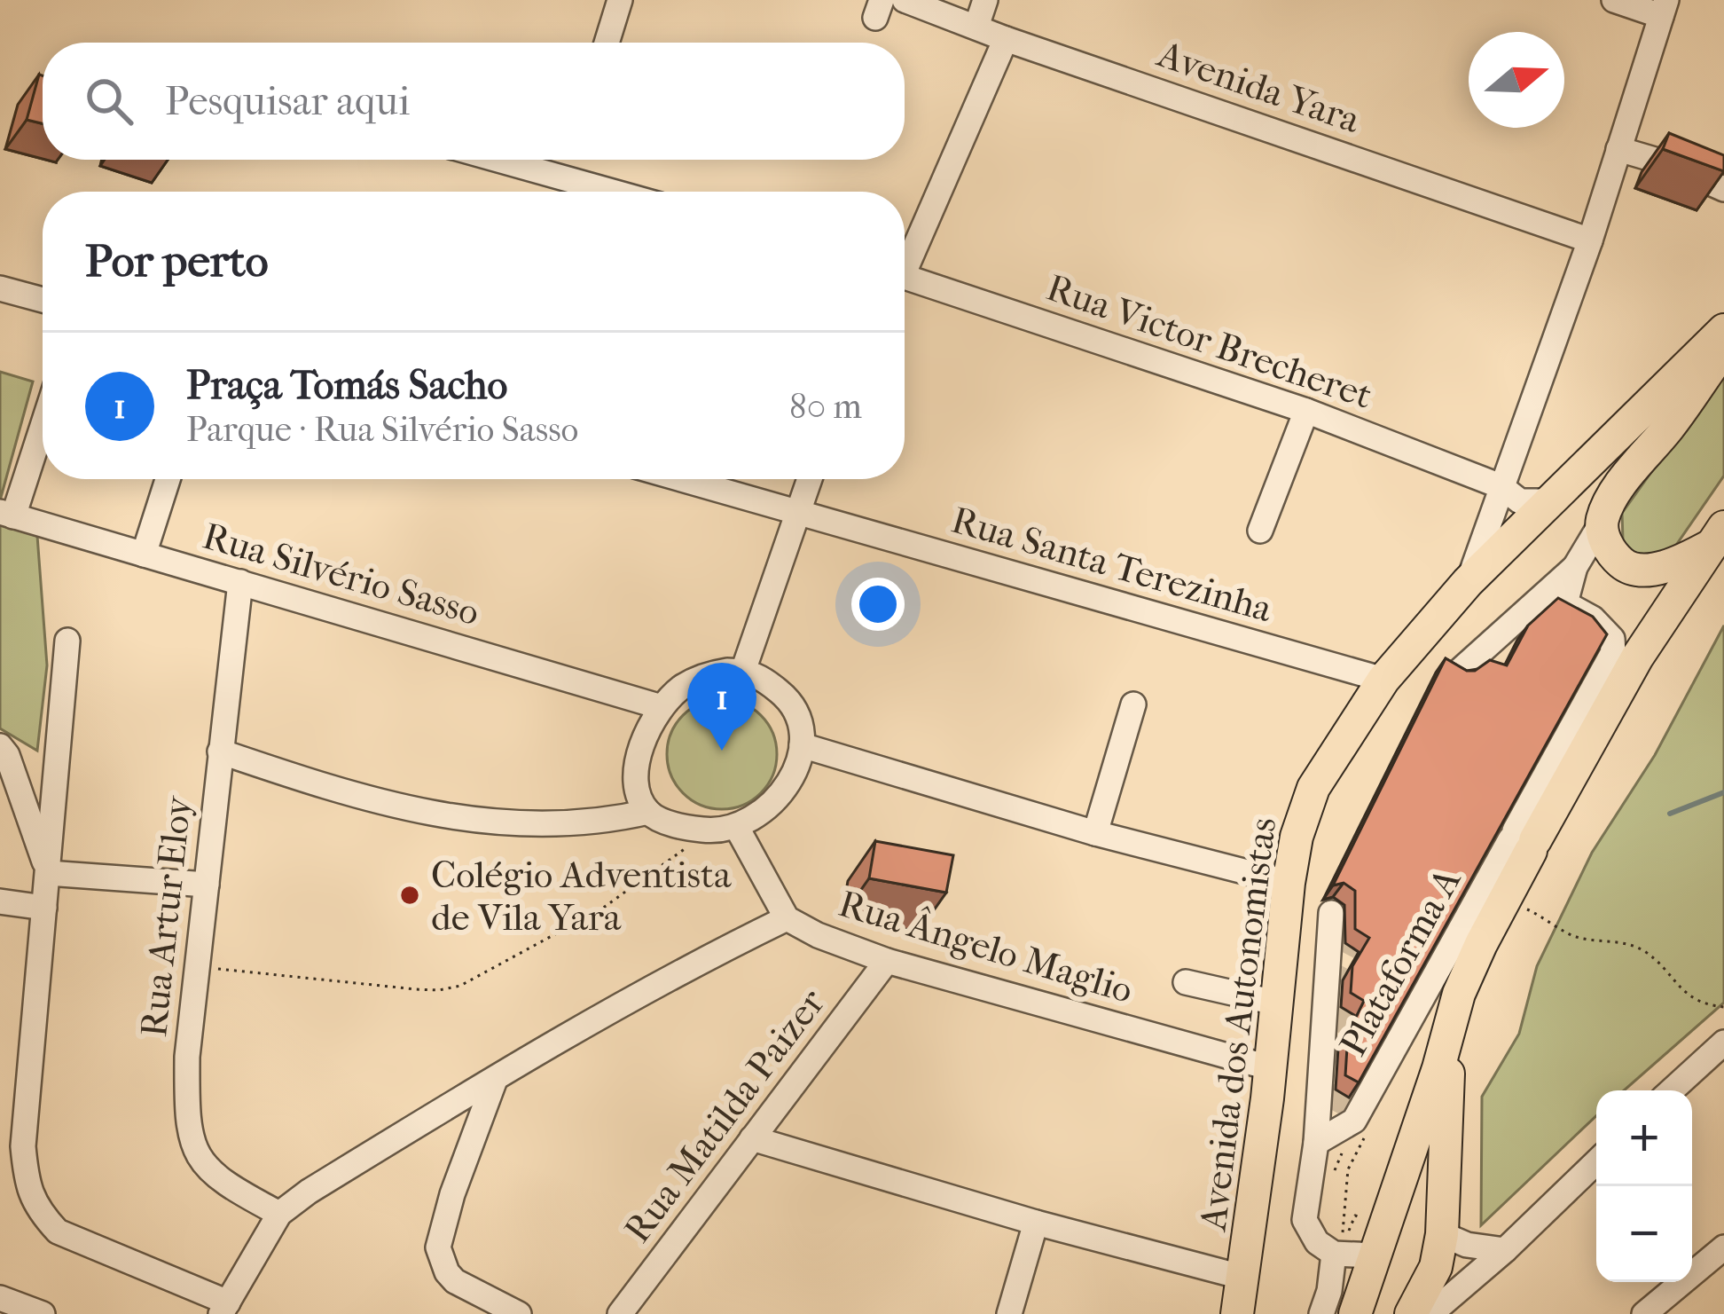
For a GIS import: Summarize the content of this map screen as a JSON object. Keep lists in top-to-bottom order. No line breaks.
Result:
{"streets":{"main road":["Avenida dos Autonomistas"],"street":["Avenida Yara","Rua Victor Brecheret","Rua Santa Terezinha","Rua Silvério Sasso","Rua Artur Eloy","Rua Ângelo Maglio","Plataforma A","Rua Matilda Paizer"]},"crossings":[["Rua Victor Brecheret","Avenida dos Autonomistas"],["Rua Santa Terezinha","Avenida dos Autonomistas"],["Rua Silvério Sasso","Rua Artur Eloy"],["Rua Silvério Sasso","Rua Ângelo Maglio"],["Rua Ângelo Maglio","Avenida dos Autonomistas"],["Rua Ângelo Maglio","Rua Matilda Paizer"]],"places":["Colégio Adventista de Vila Yara"],"north":"right","page":{"search":"Pesquisar aqui","heading":"Por perto","list":[{"mark":"1","name":"Praça Tomás Sacho","note":"Parque · Rua Silvério Sasso","value":"80 m"}],"pins":"1","map_buttons":["+","−"]}}
